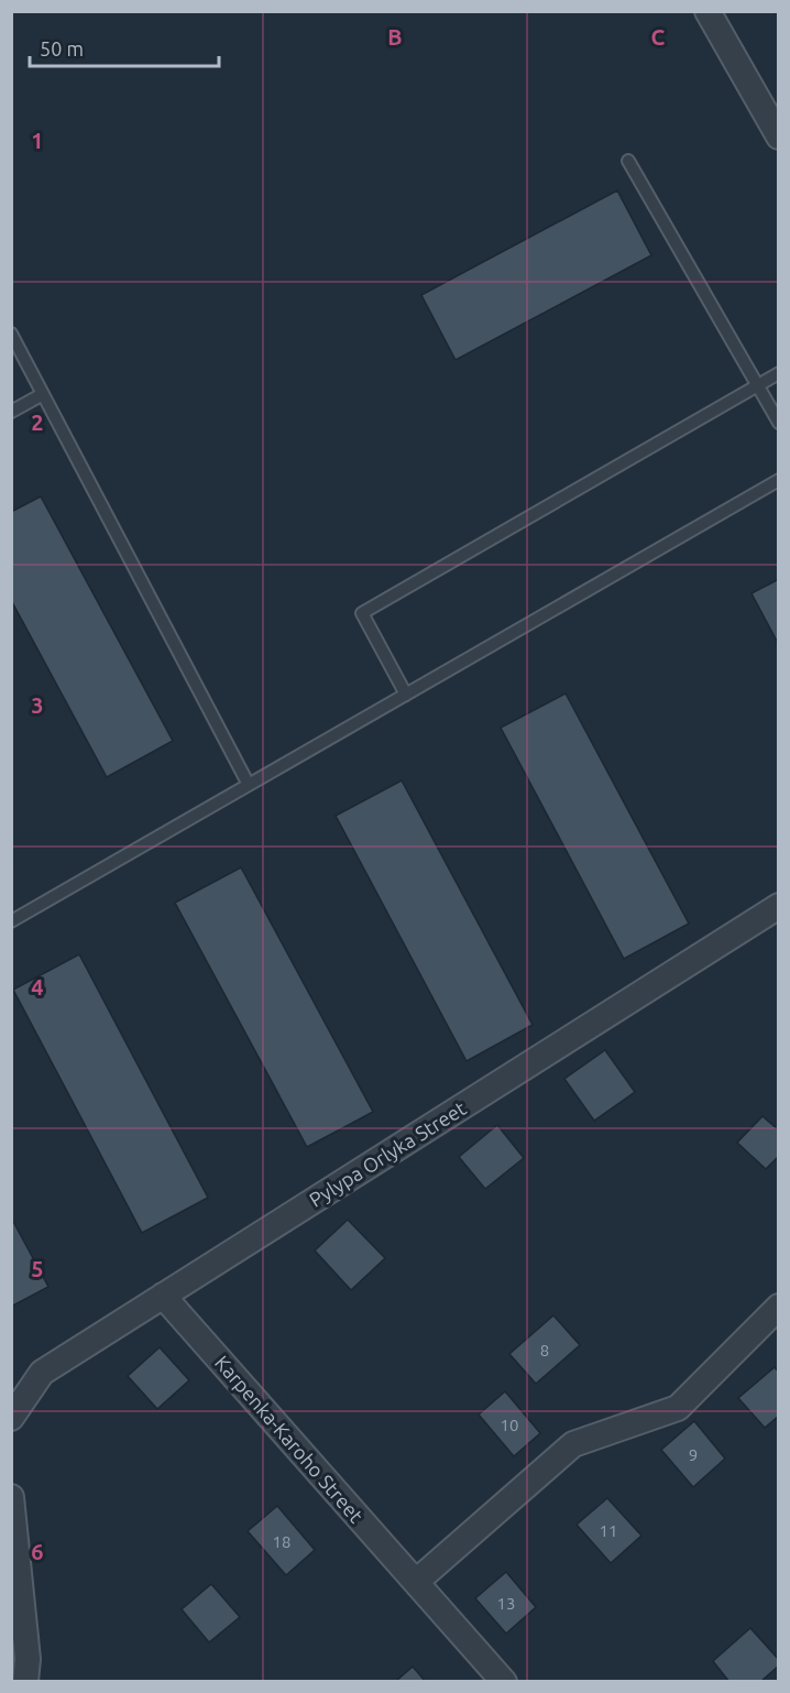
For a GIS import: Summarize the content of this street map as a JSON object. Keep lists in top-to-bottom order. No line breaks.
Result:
{"streets":{"street":["Pylypa Orlyka Street","Karpenka-Karoho Street"]},"crossings":[["Pylypa Orlyka Street","Karpenka-Karoho Street"]],"house_numbers":["8","10","9","11","18","13"],"scale_bar":"50 m","grid":{"columns":["B","C"],"rows":["1","2","3","4","5","6"]}}
